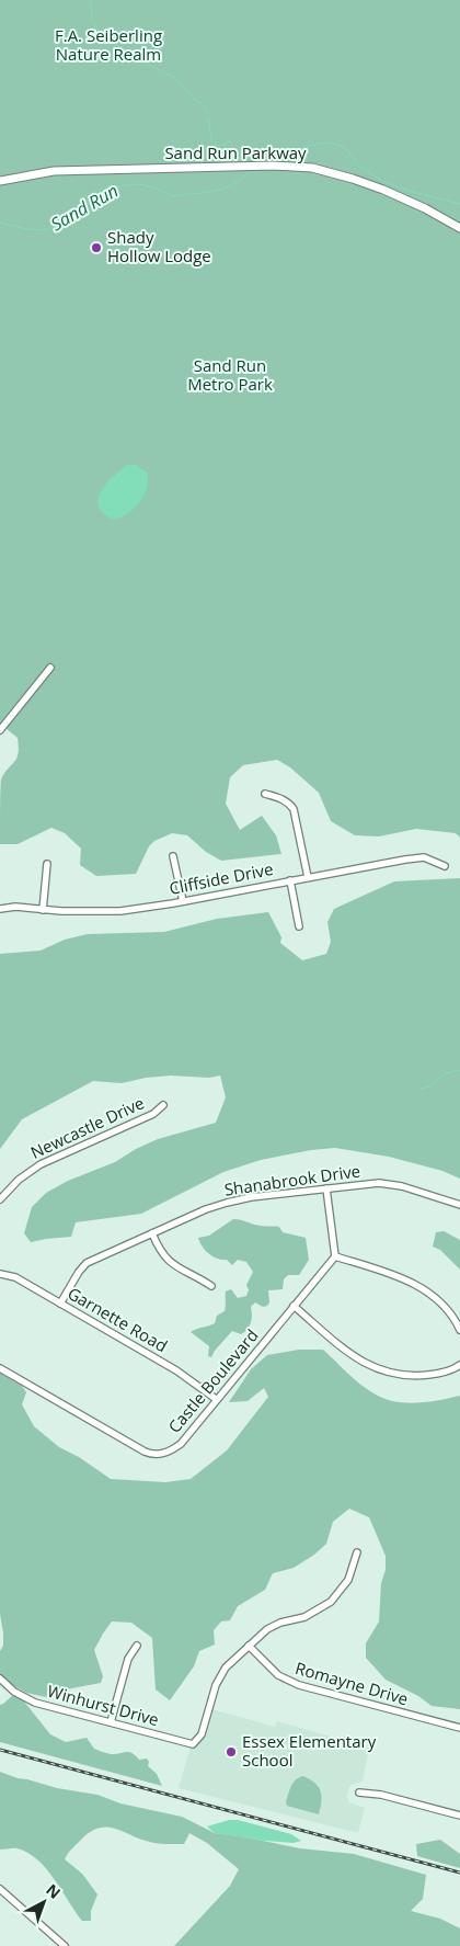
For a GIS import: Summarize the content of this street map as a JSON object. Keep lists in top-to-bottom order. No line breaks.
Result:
{"streets":{"street":["Sand Run Parkway","Cliffside Drive","Newcastle Drive","Shanabrook Drive","Garnette Road","Castle Boulevard","Romayne Drive","Winhurst Drive"]},"crossings":[["Shanabrook Drive","Garnette Road"],["Garnette Road","Castle Boulevard"],["Romayne Drive","Winhurst Drive"]],"water":["Sand Run"],"parks":["F.A. Seiberling Nature Realm","Sand Run Metro Park"],"places":["Shady Hollow Lodge","Essex Elementary School"],"north":"top right"}
